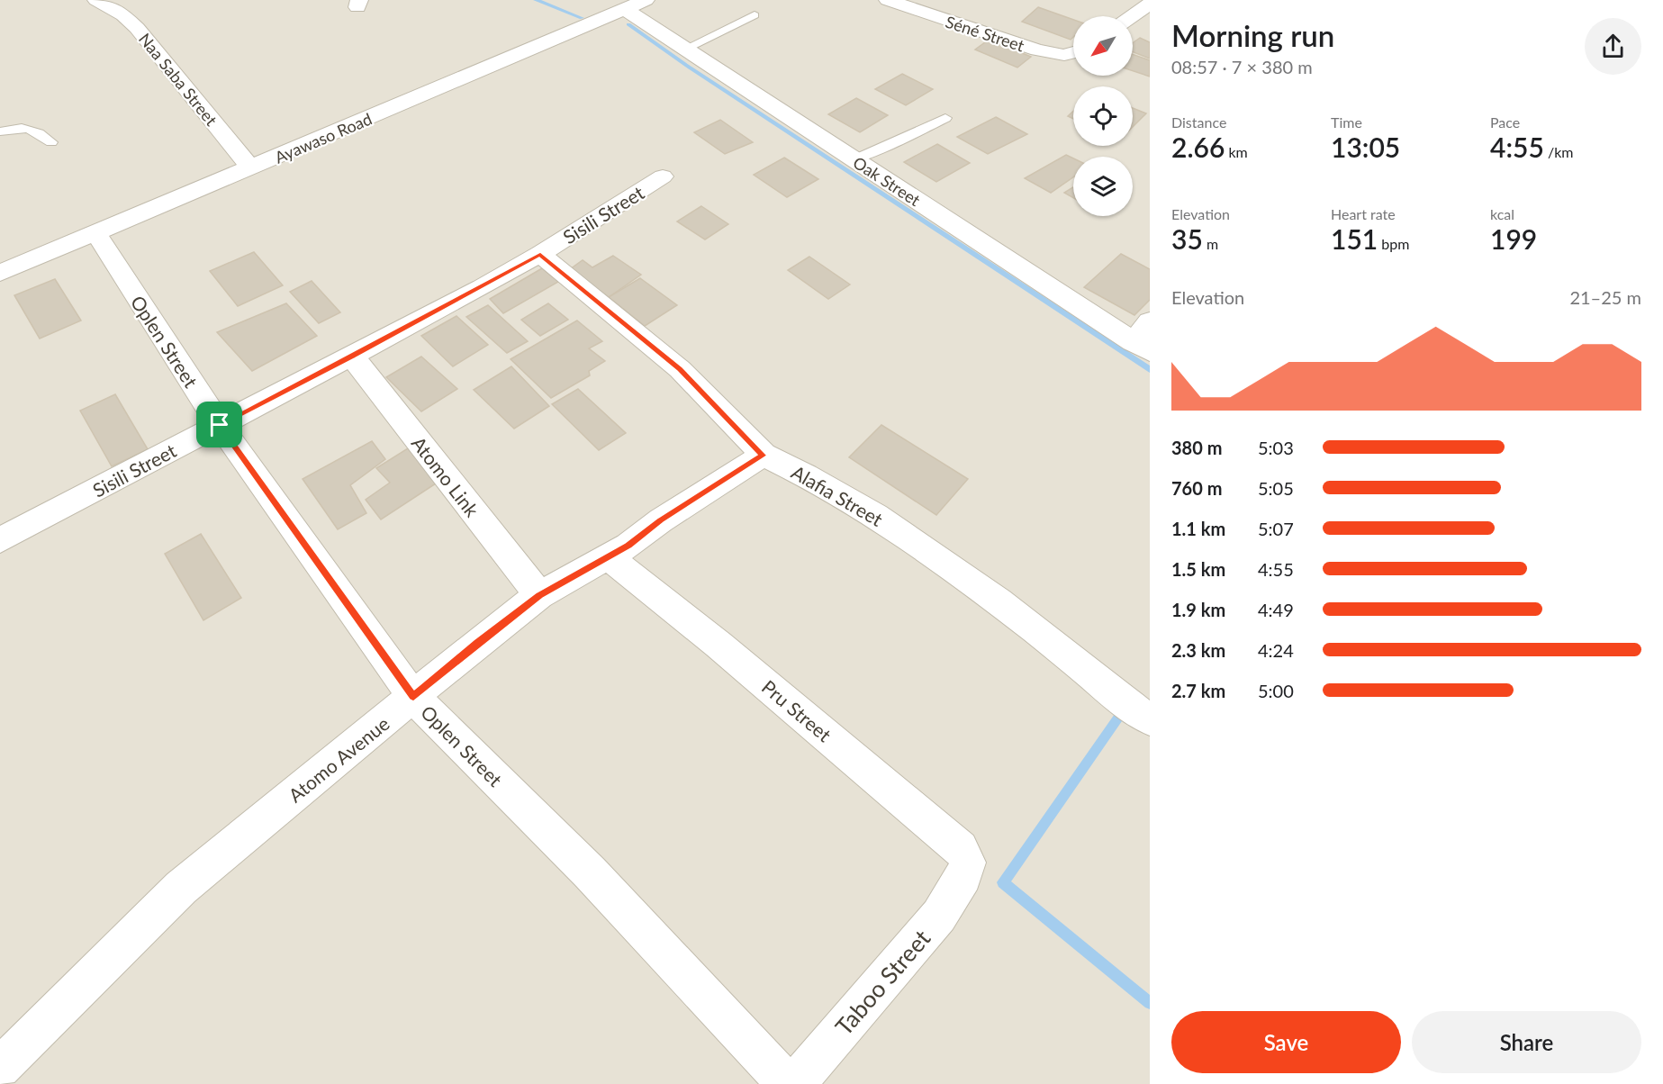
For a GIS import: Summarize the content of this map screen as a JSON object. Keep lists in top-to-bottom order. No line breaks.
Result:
{"streets":{"street":["Séné Street","Naa Saba Street","Ayawaso Road","Oak Street","Sisili Street","Oplen Street","Atomo Link","Alafia Street","Pru Street","Atomo Avenue","Taboo Street"]},"crossings":[["Naa Saba Street","Ayawaso Road"],["Ayawaso Road","Oak Street"],["Ayawaso Road","Oplen Street"],["Sisili Street","Oplen Street"],["Sisili Street","Atomo Link"],["Sisili Street","Alafia Street"],["Oplen Street","Atomo Avenue"],["Atomo Link","Atomo Avenue"],["Alafia Street","Atomo Avenue"],["Pru Street","Atomo Avenue"],["Pru Street","Taboo Street"]],"north":"bottom left","page":{"heading":["Morning run","08:57 · 7 × 380 m"],"stats":[["Distance","2.66 km"],["Time","13:05"],["Pace","4:55 /km"],["Elevation","35 m"],["Heart rate","151 bpm"],["kcal","199"]],"chart":["Elevation","21–25 m"],"list":[{"name":"380 m","note":"5:03"},{"name":"760 m","note":"5:05"},{"name":"1.1 km","note":"5:07"},{"name":"1.5 km","note":"4:55"},{"name":"1.9 km","note":"4:49"},{"name":"2.3 km","note":"4:24"},{"name":"2.7 km","note":"5:00"}],"buttons":["Save","Share"]}}
